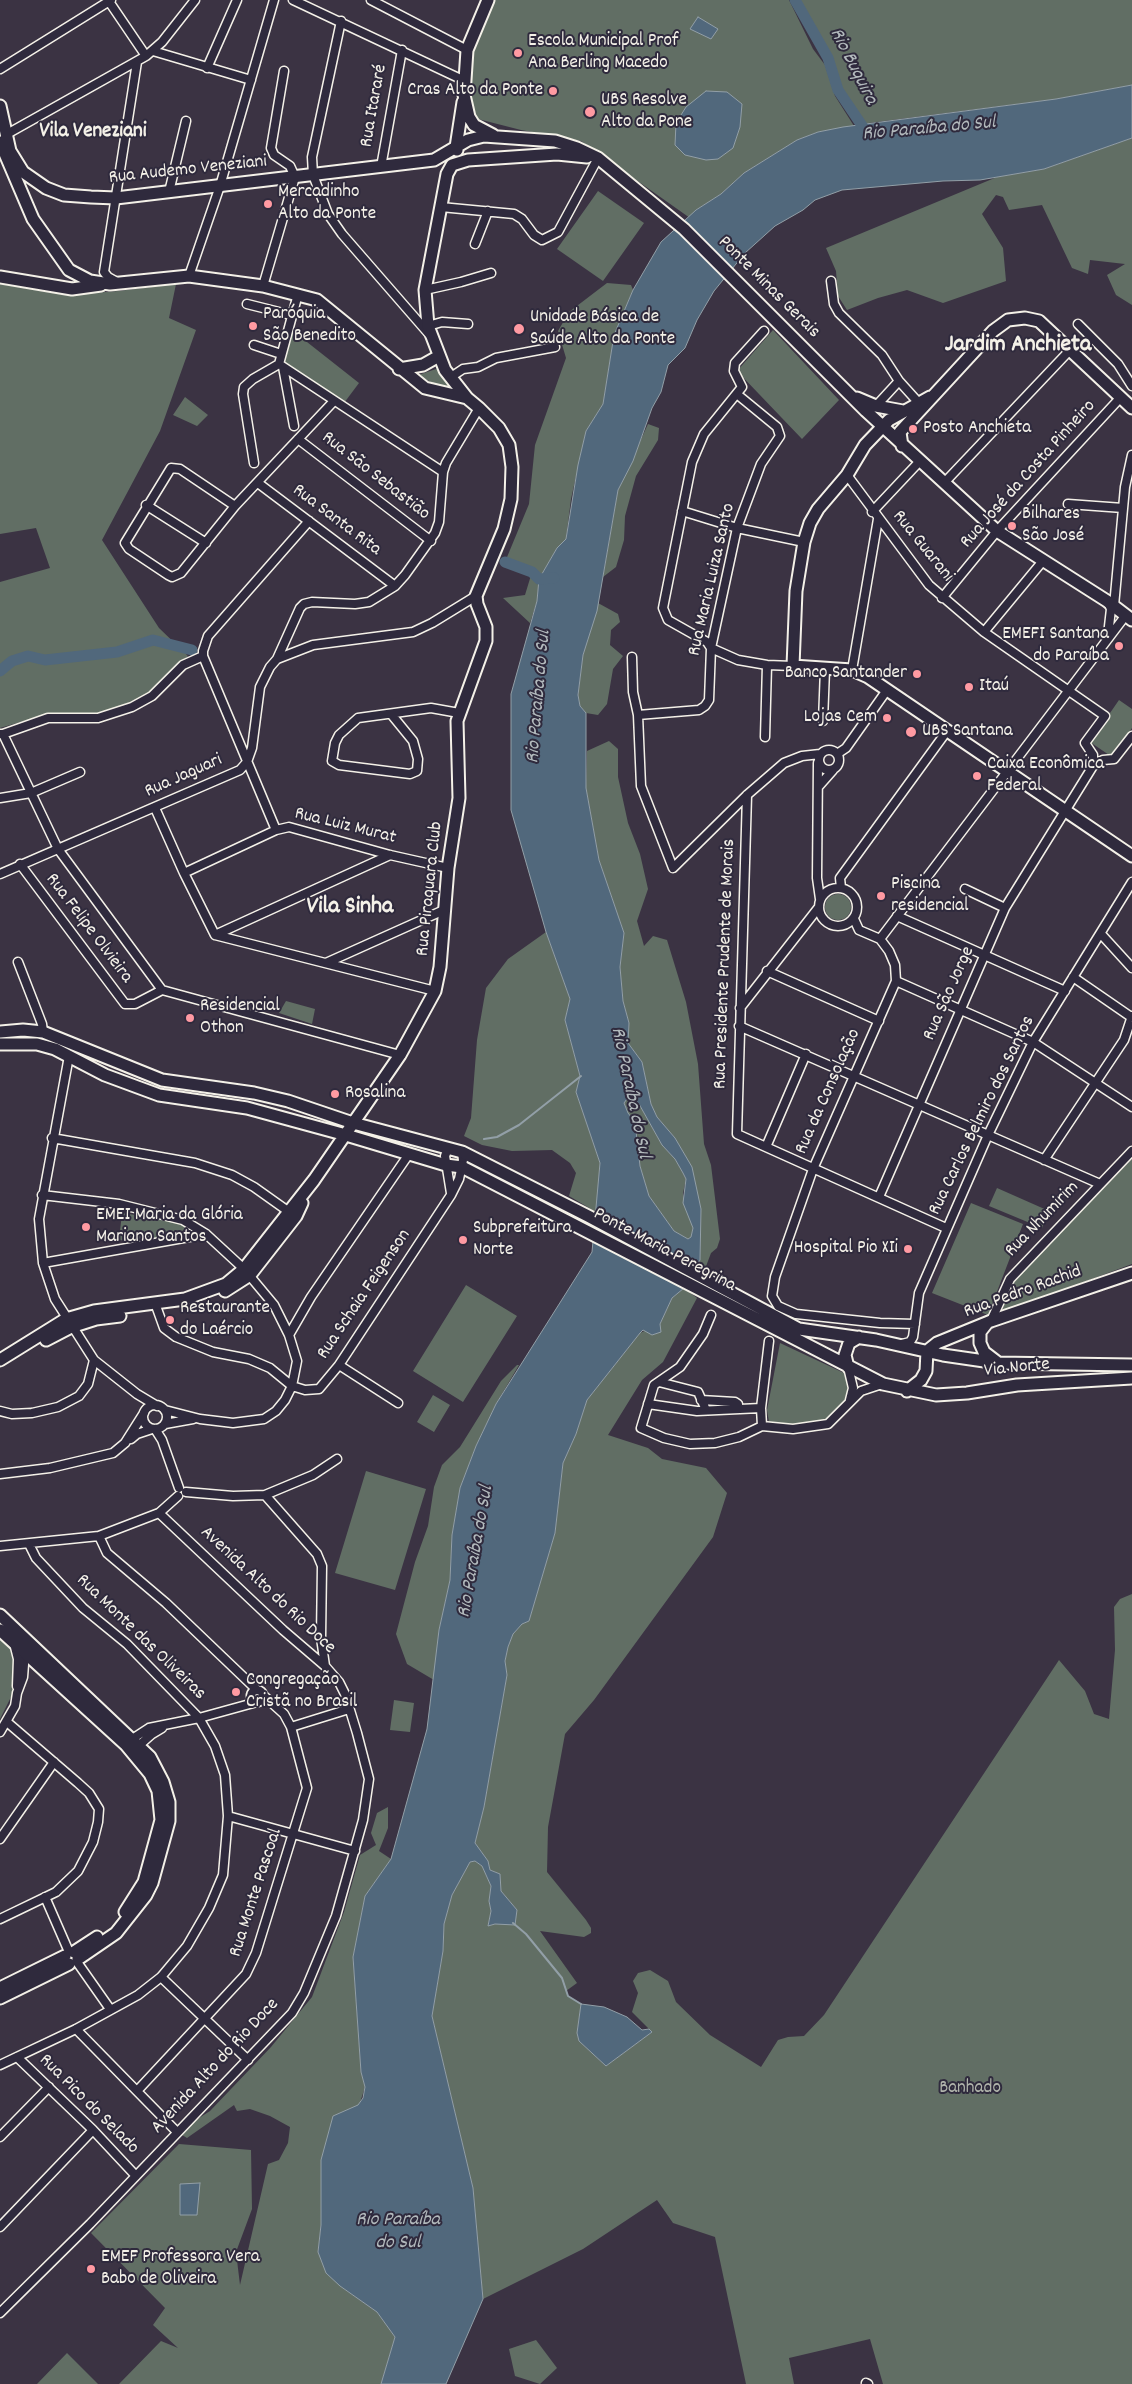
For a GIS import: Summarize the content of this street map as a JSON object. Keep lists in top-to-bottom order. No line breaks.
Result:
{"streets":{"main road":["Rua Audemo Veneziani","Ponte Minas Gerais","Rua Piraquara Club","Ponte Maria Peregrina","Rua Pedro Rachid","Via Norte"],"street":["Rua Itararé","Rua José da Costa Pinheiro","Rua São Sebastião","Rua Santa Rita","Rua Guarani","Rua Maria Luiza Santo","Rua Jaguari","Rua Luiz Murat","Rua Felipe Olvieira","Rua Presidente Prudente de Morais","Rua São Jorge","Rua da Consolação","Rua Carlos Belmiro dos Santos","Rua Nhumirim","Rua Schaia Feigenson","Avenida Alto do Rio Doce","Rua Monte das Oliveiras","Rua Monte Pascoal","Rua Pico do Selado"]},"crossings":[["Rua Itararé","Rua Audemo Veneziani"],["Rua Audemo Veneziani","Ponte Minas Gerais"],["Ponte Minas Gerais","Rua José da Costa Pinheiro"],["Rua José da Costa Pinheiro","Rua Guarani"],["Rua Santa Rita","Rua Jaguari"],["Rua Jaguari","Rua Felipe Olvieira"],["Rua Luiz Murat","Rua Piraquara Club"],["Rua Piraquara Club","Ponte Maria Peregrina"],["Rua Carlos Belmiro dos Santos","Via Norte"],["Rua Nhumirim","Rua Pedro Rachid"],["Ponte Maria Peregrina","Rua Schaia Feigenson"],["Ponte Maria Peregrina","Via Norte"],["Rua Pedro Rachid","Via Norte"],["Avenida Alto do Rio Doce","Rua Pico do Selado"],["Rua Monte das Oliveiras","Rua Pico do Selado"]],"districts":["Vila Veneziani","Jardim Anchieta","Vila Sinha"],"water":["Rio Buquira","Rio Paraíba do Sul"],"parks":["Banhado"],"places":["Escola Municipal Prof Ana Berling Macedo","Cras Alto da Ponte","UBS Resolve Alto da Pone","Mercadinho Alto da Ponte","Paróquia São Benedito","Unidade Básica de Saúde Alto da Ponte","Posto Anchieta","Bilhares São José","EMEFI Santana do Paraíba","Banco Santander","Itaú","Lojas Cem","UBS Santana","Caixa Econômica Federal","Piscina residencial","Residencial Othon","Rosalina","EMEI Maria da Glória Mariano Santos","Subprefeitura Norte","Hospital Pio XIi","Restaurante do Laércio","Congregação Cristã no Brasil","EMEF Professora Vera Babo de Oliveira"]}
